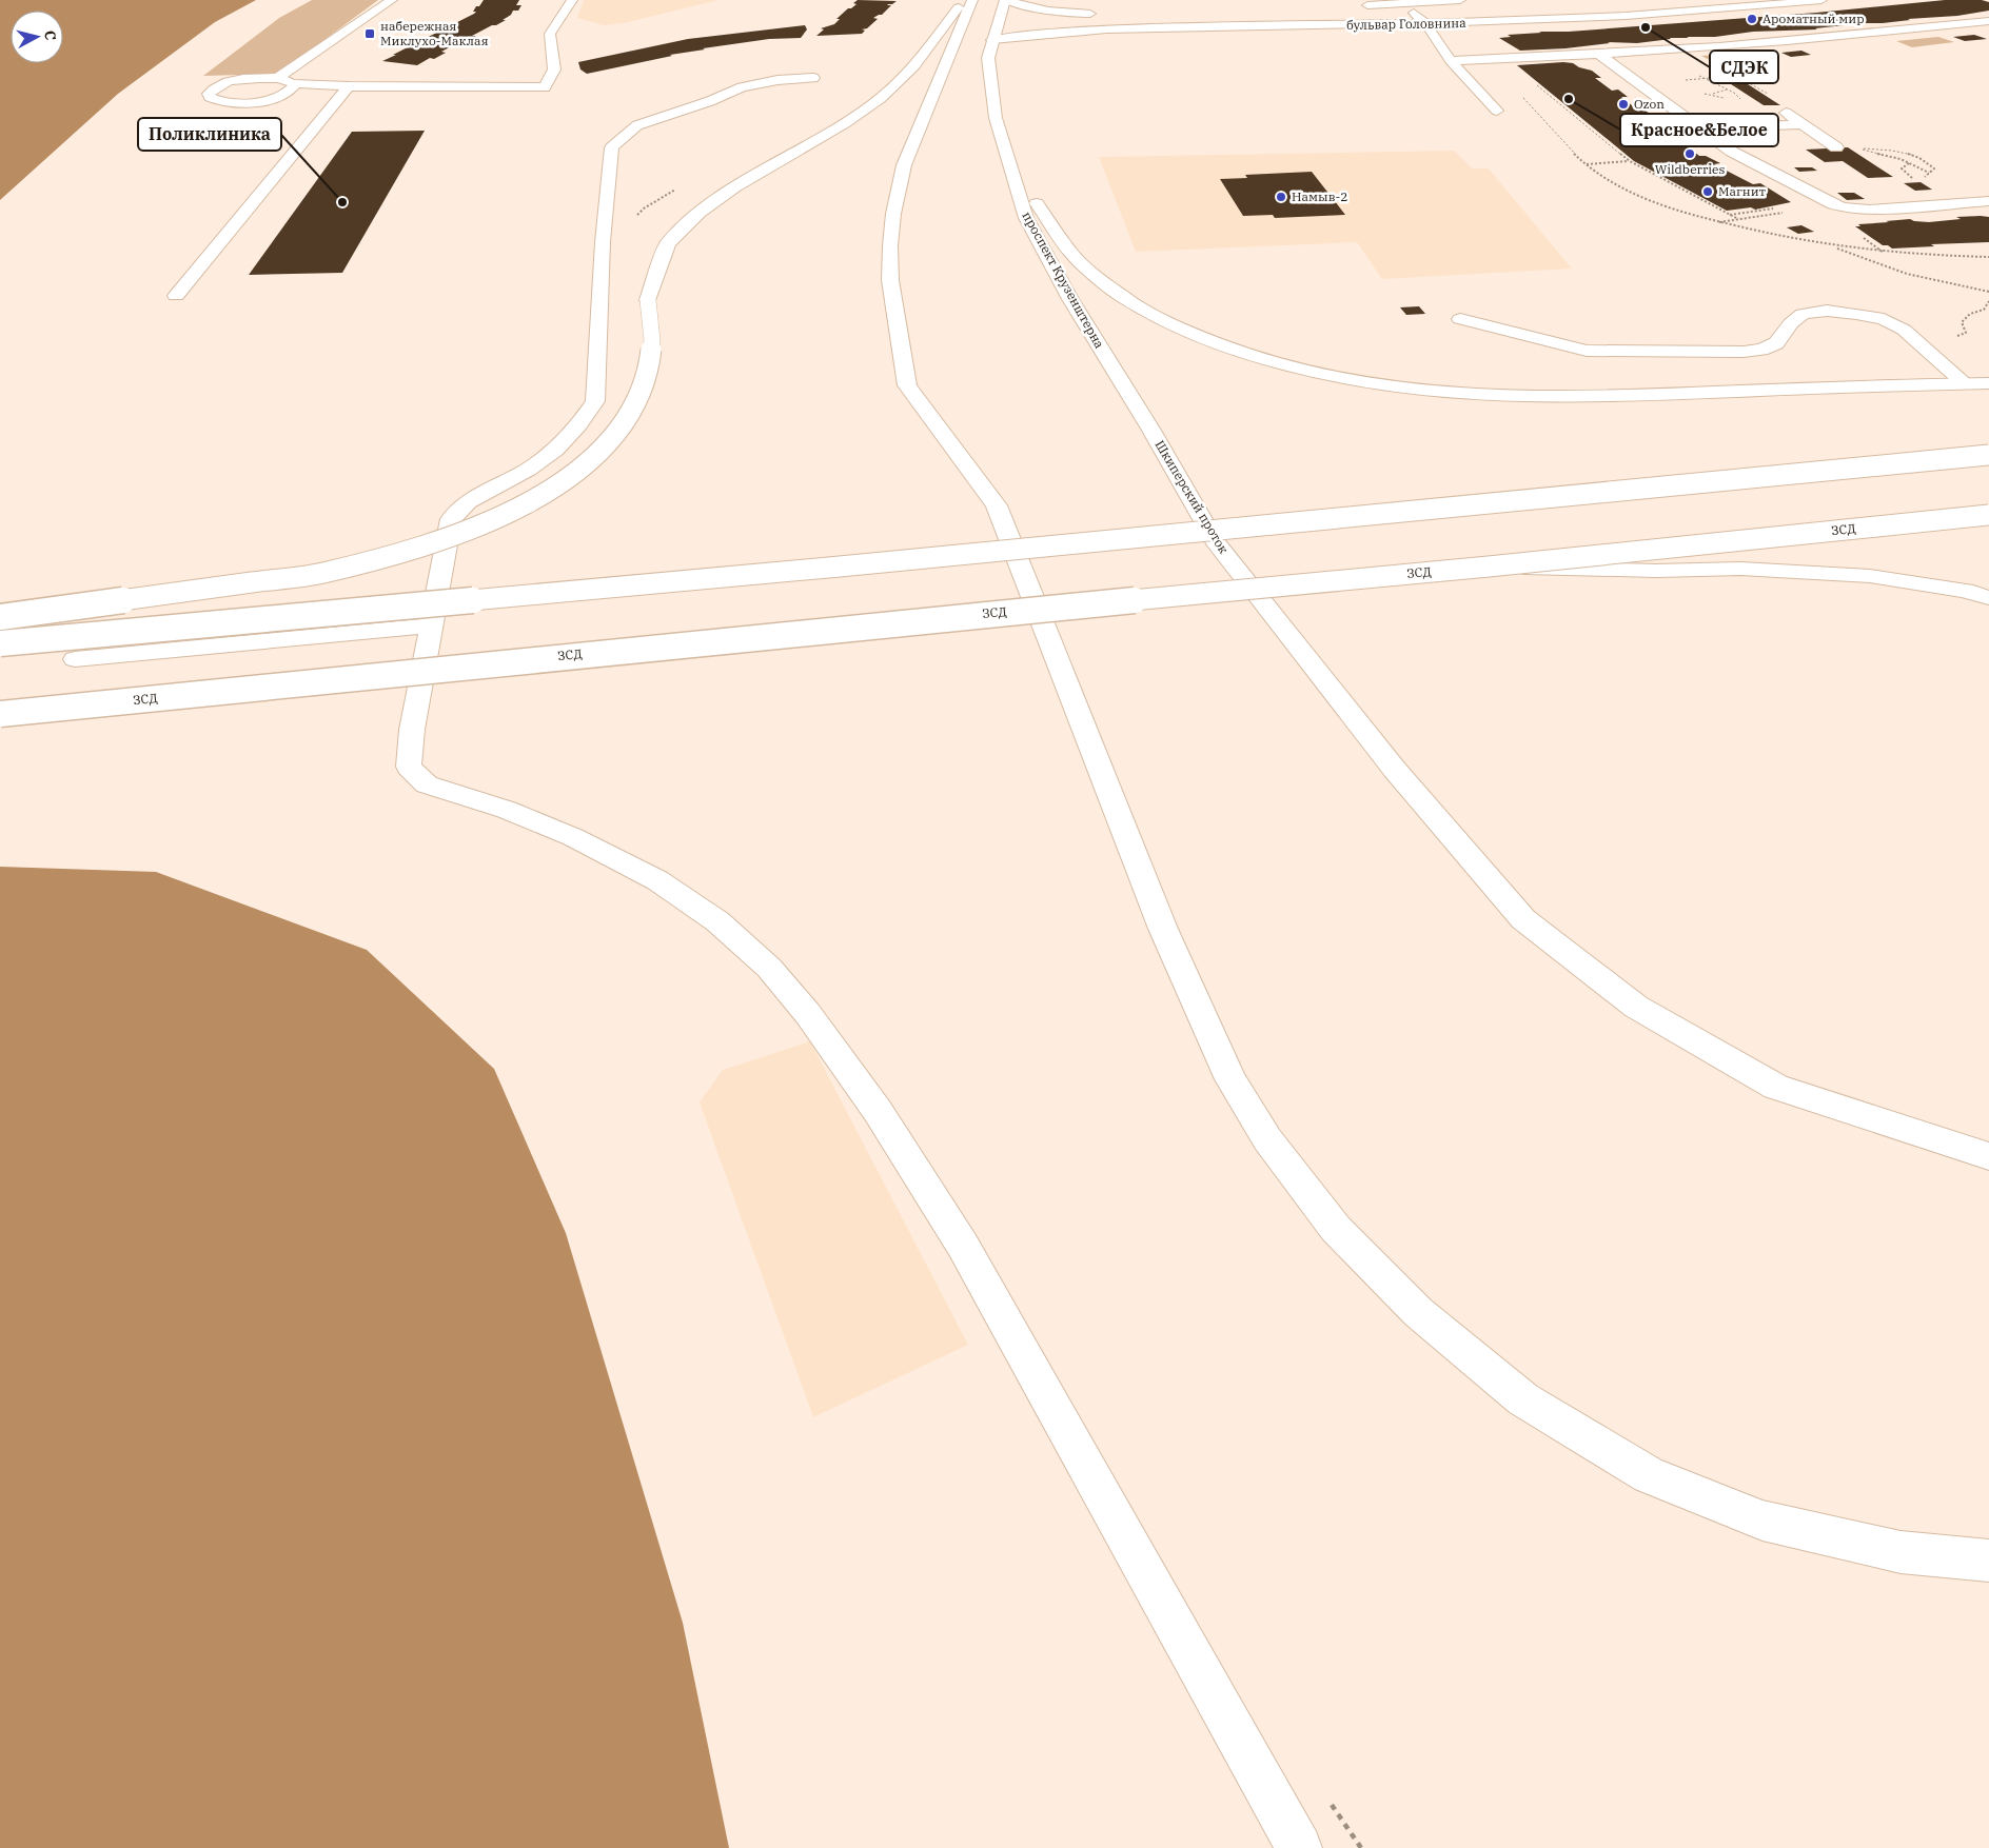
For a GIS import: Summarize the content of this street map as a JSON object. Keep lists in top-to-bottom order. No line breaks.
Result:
{"streets":{"main road":["бульвар Головнина","проспект Крузенштерна","Шкиперский проток","ЗСД"]},"crossings":[["бульвар Головнина","проспект Крузенштерна"],["проспект Крузенштерна","Шкиперский проток"]],"places":{"other":["Ароматный мир","СДЭК","Красное&Белое","Ozon","Wildberries","Магнит","Намыв-2","Поликлиника"],"transit":["набережная Миклухо-Маклая"]},"north":"right"}
